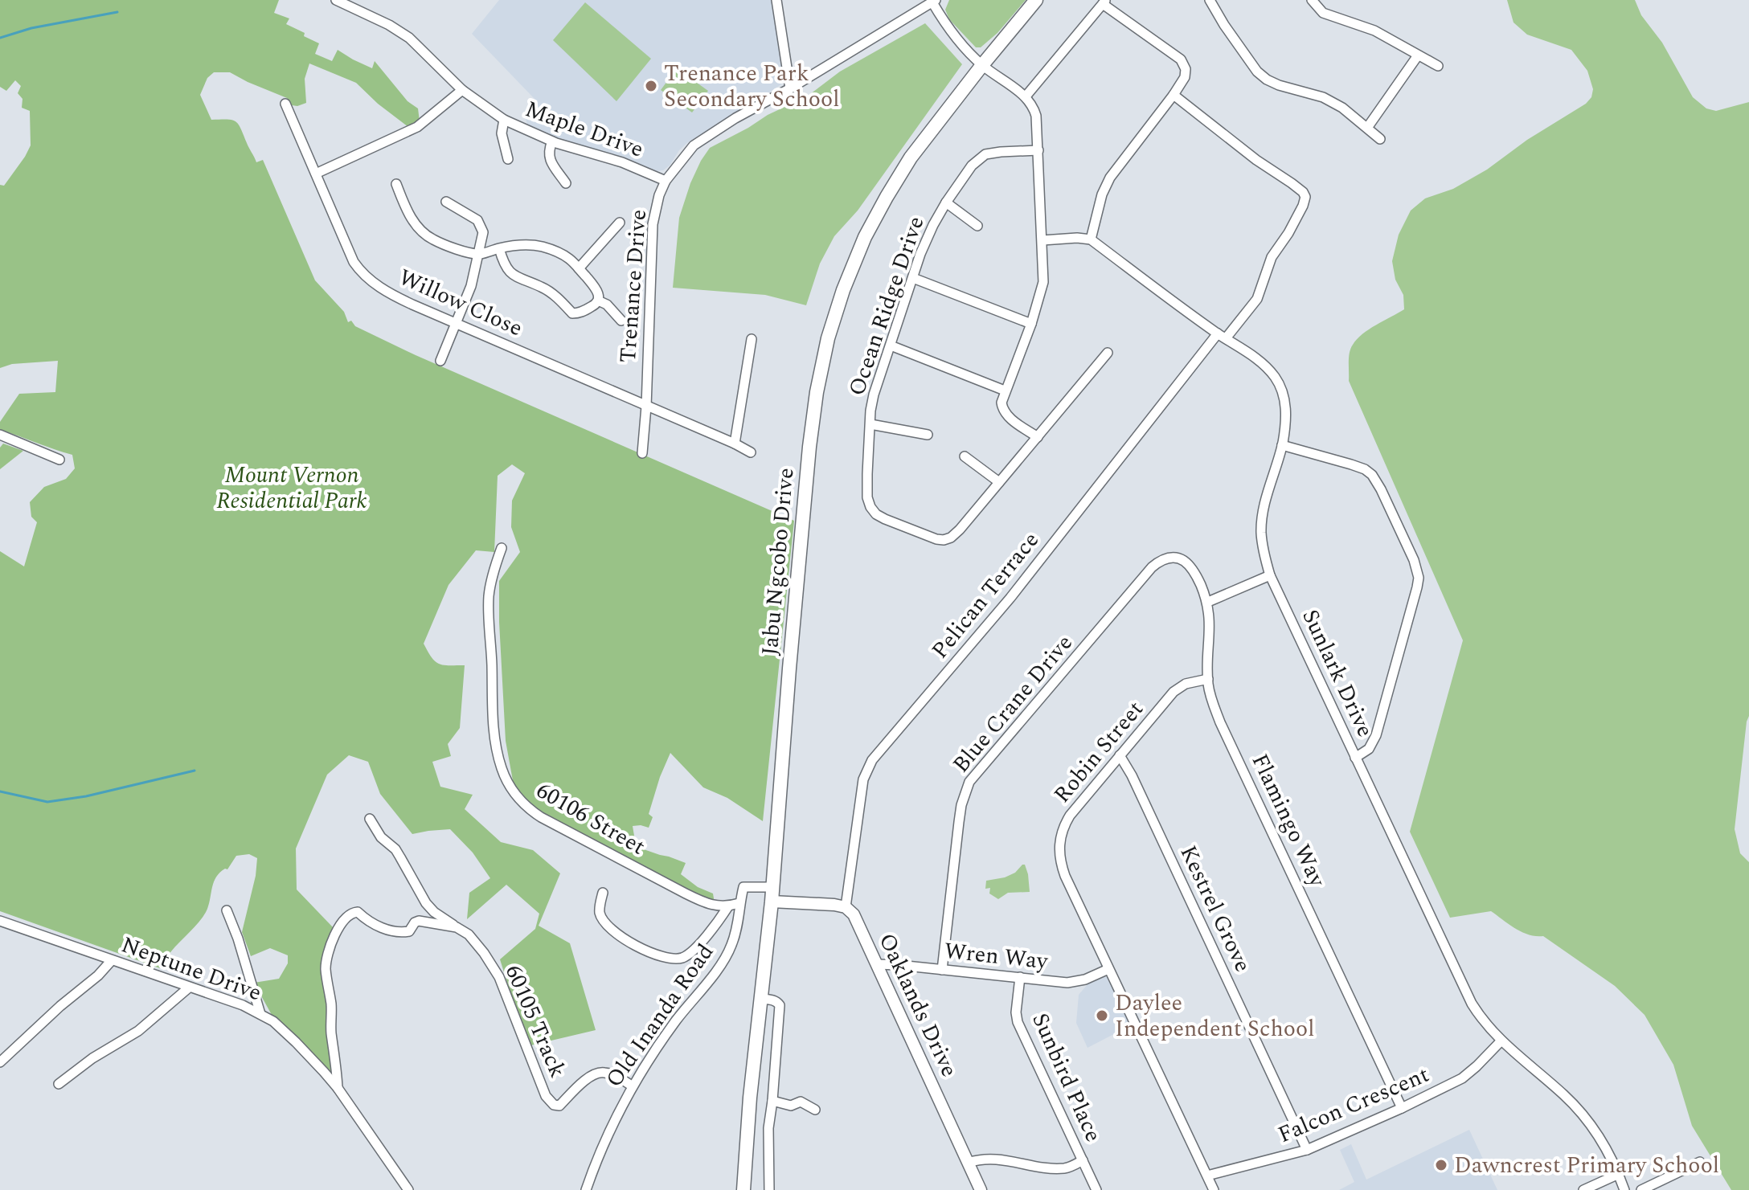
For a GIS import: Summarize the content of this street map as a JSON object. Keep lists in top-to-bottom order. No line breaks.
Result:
{"streets":{"main road":["Jabu Ngcobo Drive"],"street":["Maple Drive","Trenance Drive","Willow Close","Ocean Ridge Drive","Pelican Terrace","Sunlark Drive","Blue Crane Drive","Robin Street","60106 Street","Flamingo Way","Kestrel Grove","Wren Way","Neptune Drive","Oaklands Drive","Old Inanda Road","60105 Track","Sunbird Place","Falcon Crescent"]},"crossings":[["Maple Drive","Trenance Drive"],["Trenance Drive","Willow Close"],["Pelican Terrace","Sunlark Drive"],["Pelican Terrace","Oaklands Drive"],["Sunlark Drive","Falcon Crescent"],["Blue Crane Drive","Flamingo Way"],["Blue Crane Drive","Wren Way"],["Robin Street","Flamingo Way"],["Robin Street","Kestrel Grove"],["Robin Street","Wren Way"],["Robin Street","Falcon Crescent"],["60106 Street","Old Inanda Road"],["Flamingo Way","Falcon Crescent"],["Kestrel Grove","Falcon Crescent"],["Wren Way","Oaklands Drive"],["Wren Way","Sunbird Place"],["Old Inanda Road","60105 Track"]],"parks":["Mount Vernon Residential Park"],"places":["Trenance Park Secondary School","Daylee Independent School","Dawncrest Primary School"]}
